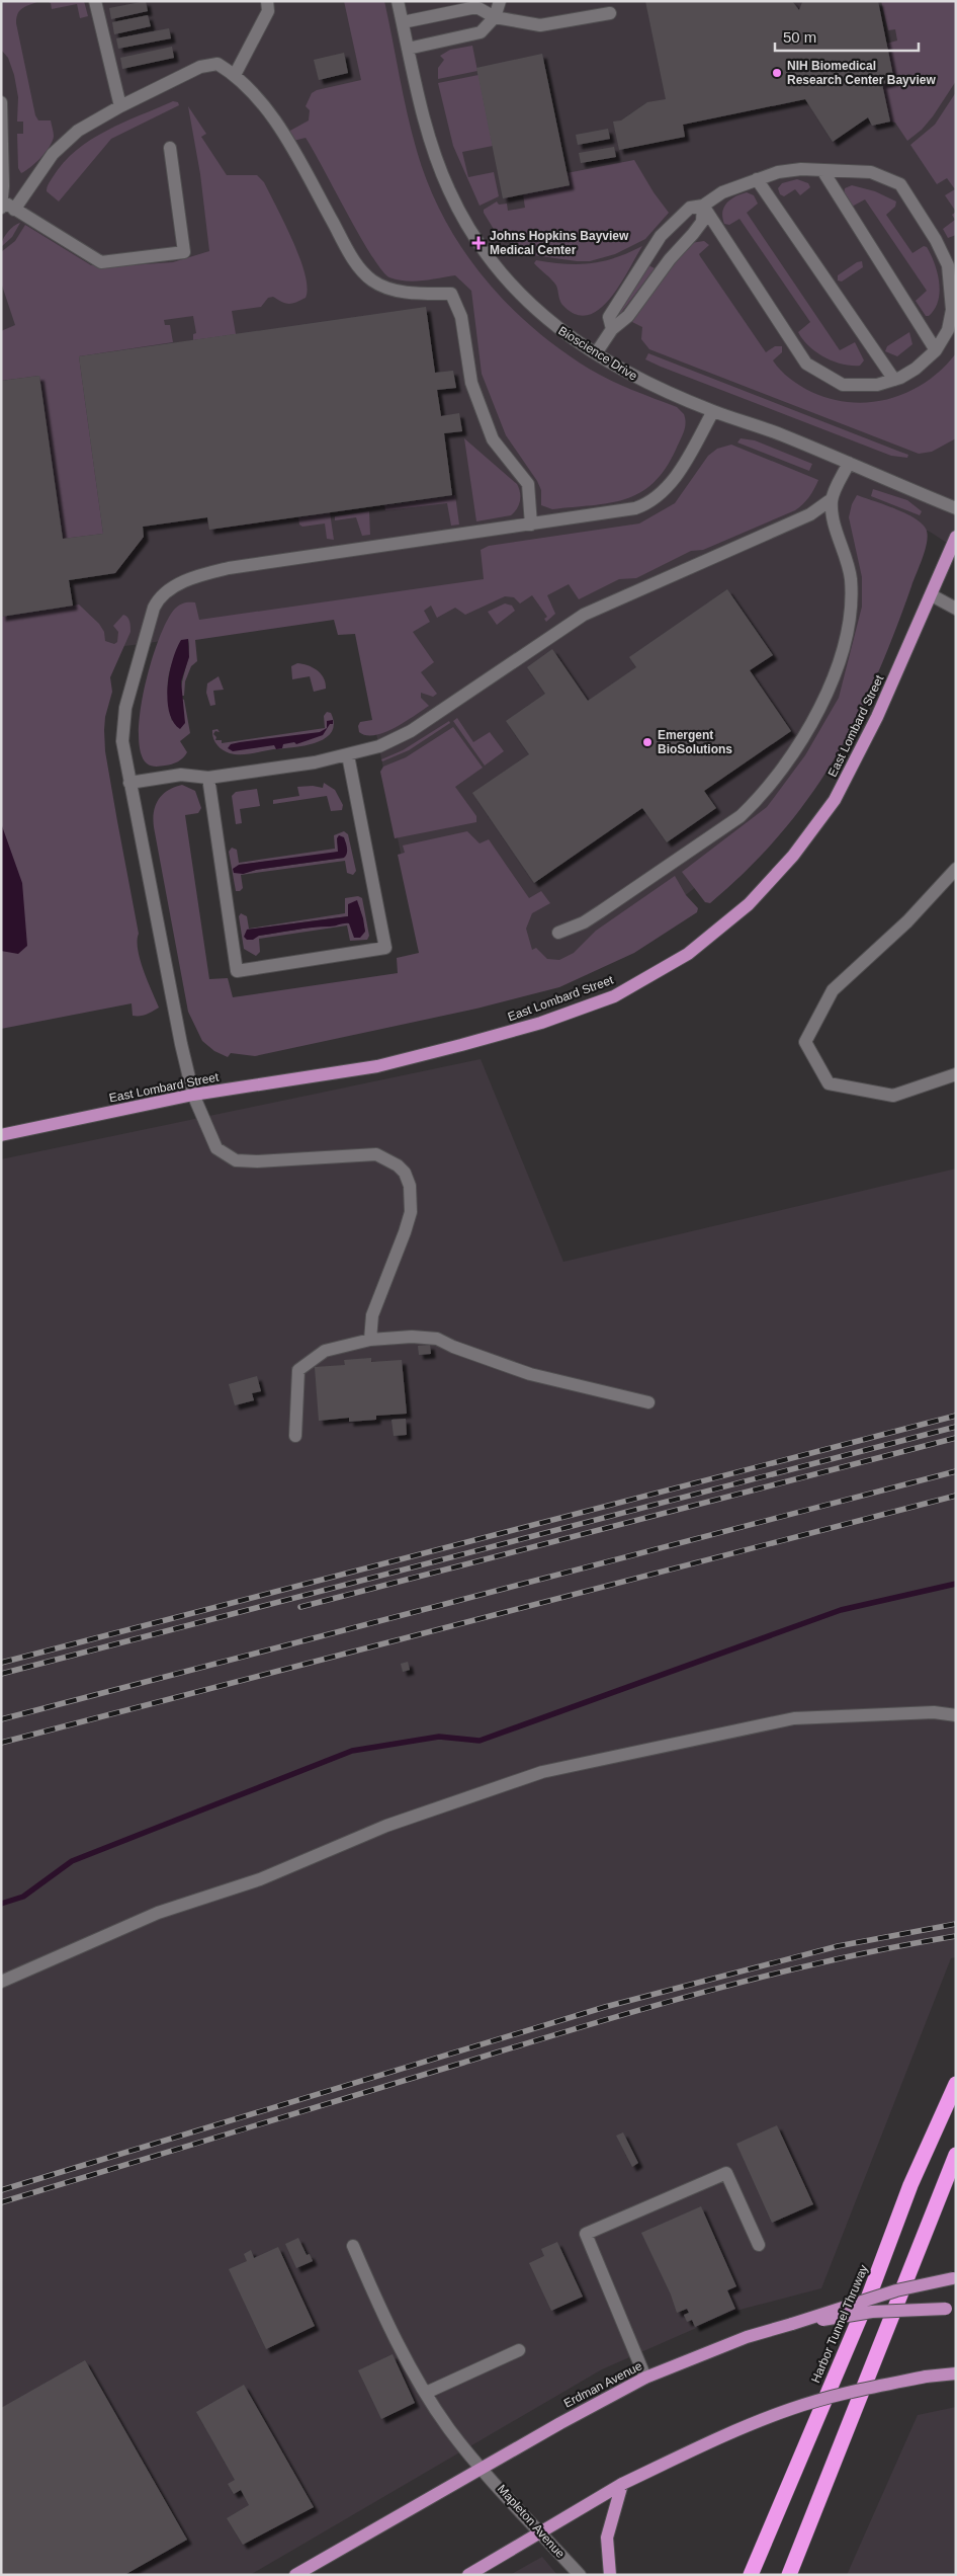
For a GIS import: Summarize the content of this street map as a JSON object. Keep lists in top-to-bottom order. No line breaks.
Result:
{"streets":{"highway":["Harbor Tunnel Thruway"],"main road":["East Lombard Street","Erdman Avenue"],"street":["Bioscience Drive","Mapleton Avenue"]},"crossings":[["Erdman Avenue","Mapleton Avenue"]],"places":{"other":["NIH Biomedical Research Center Bayview","Emergent BioSolutions"],"health":["Johns Hopkins Bayview Medical Center"]},"scale_bar":"50 m"}
